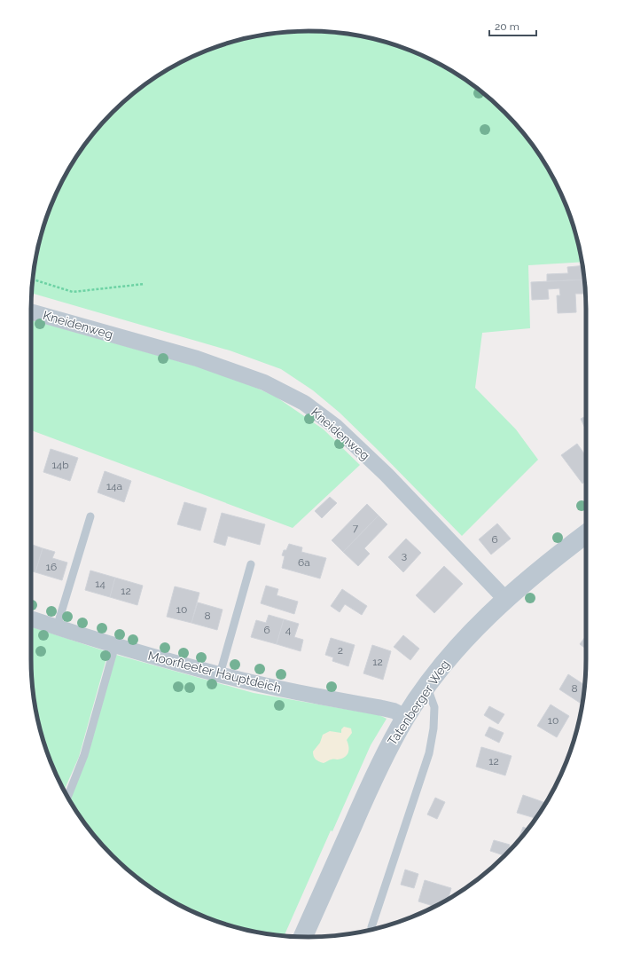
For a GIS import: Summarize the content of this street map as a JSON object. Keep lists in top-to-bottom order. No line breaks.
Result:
{"streets":{"street":["Kneidenweg","Moorfleeter Hauptdeich","Tatenberger Weg"]},"crossings":[["Kneidenweg","Tatenberger Weg"],["Moorfleeter Hauptdeich","Tatenberger Weg"]],"house_numbers":["14b","14a","7","6","3","6a","16","14","12","10","8","6","4","2","12","8","10","12"],"scale_bar":"20 m"}
